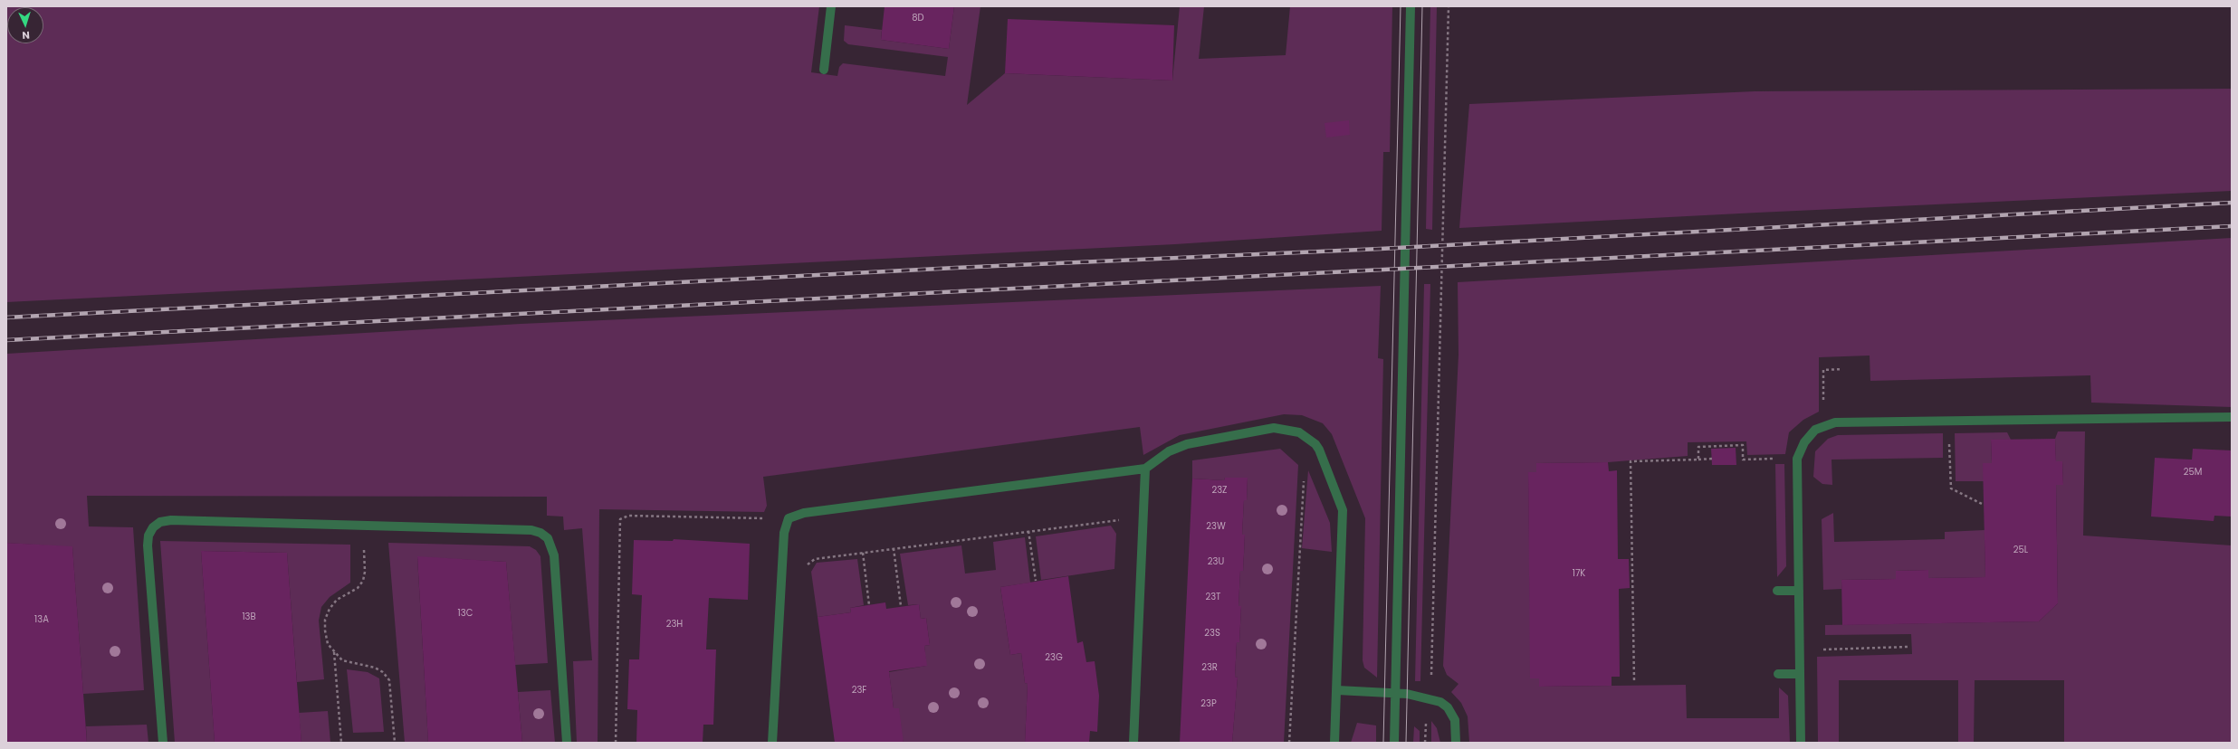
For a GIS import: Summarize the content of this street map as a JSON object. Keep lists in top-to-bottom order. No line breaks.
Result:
{"house_numbers":["8D","25M","23Z","23W","25L","23U","17K","23T","13C","13B","13A","23H","23S","23G","23R","23F","23P"],"north":"bottom"}
